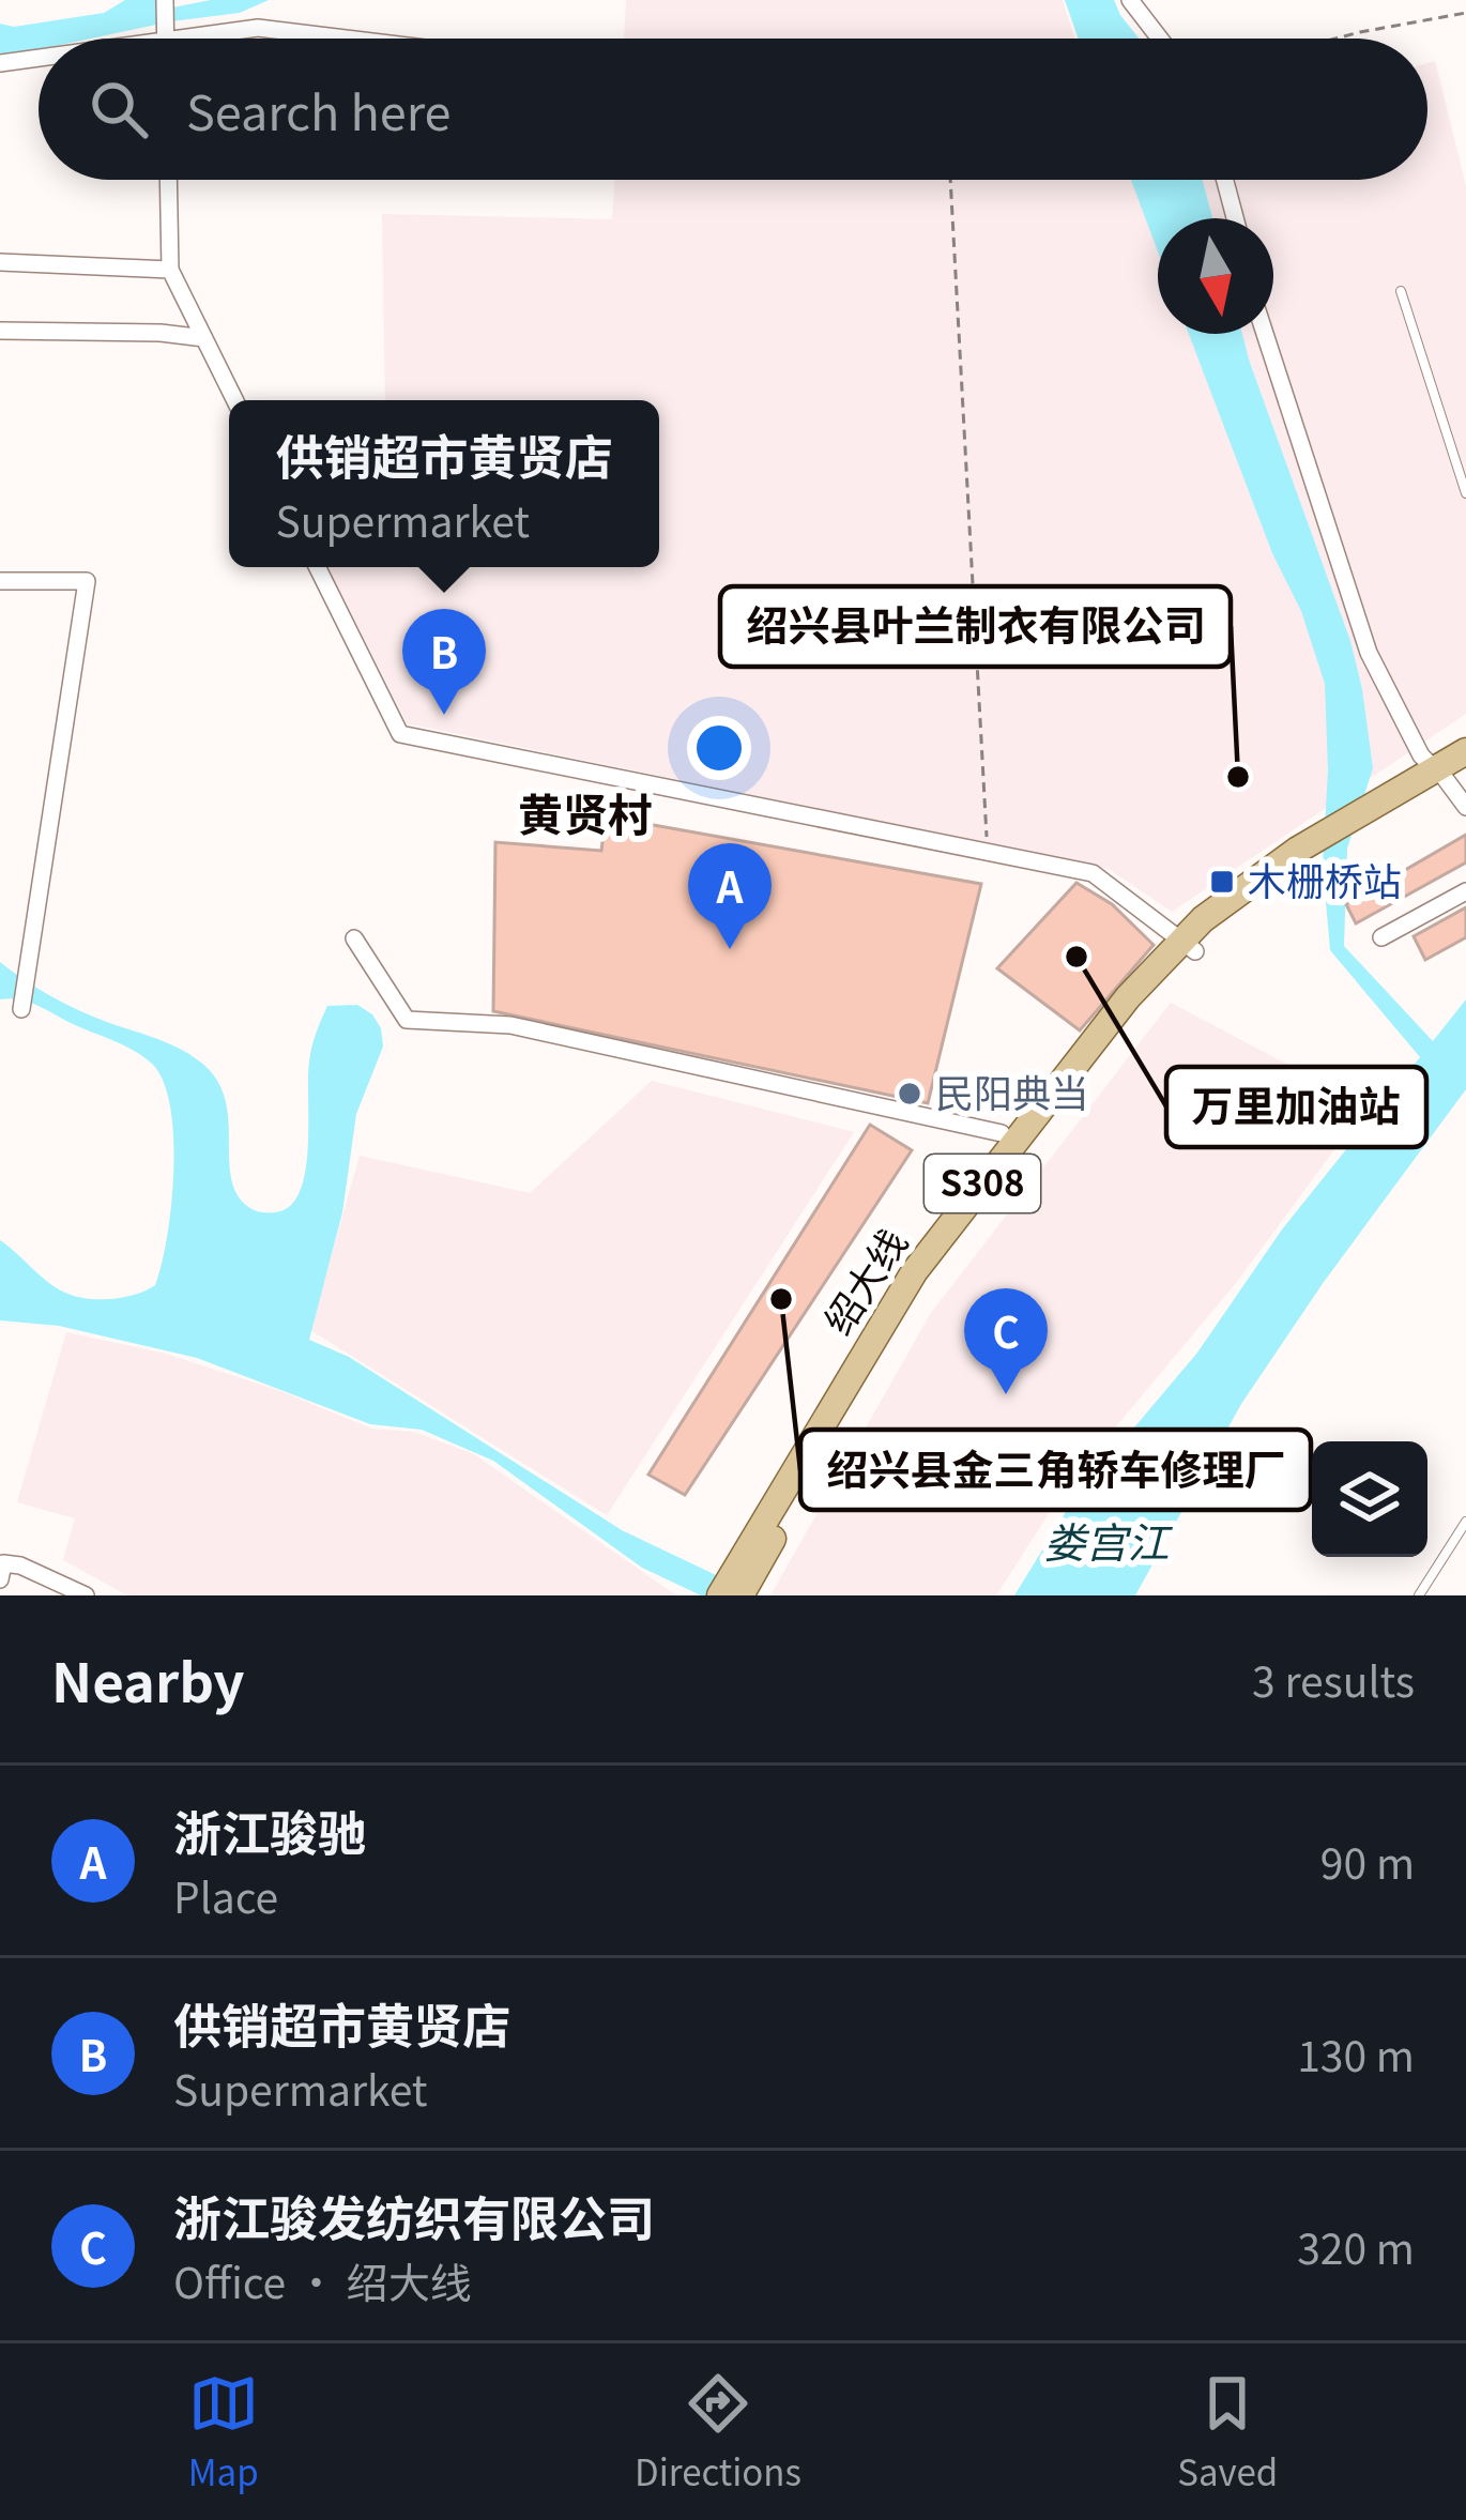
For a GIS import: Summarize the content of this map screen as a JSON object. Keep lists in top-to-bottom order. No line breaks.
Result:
{"streets":{"main road":["S308","绍大线"]},"districts":["黄贤村"],"water":["娄宫江"],"places":{"other":["绍兴县叶兰制衣有限公司","万里加油站","民阳典当","绍兴县金三角轿车修理厂"],"transit":["木栅桥站"]},"north":"bottom","page":{"search":"Search here","popup":["供销超市黄贤店","Supermarket"],"pins":["B","A","C"],"heading":["Nearby","3 results"],"list":[{"mark":"A","name":"浙江骏驰","note":"Place","value":"90 m"},{"mark":"B","name":"供销超市黄贤店","note":"Supermarket","value":"130 m"},{"mark":"C","name":"浙江骏发纺织有限公司","note":"Office · 绍大线","value":"320 m"}],"nav":["Map","Directions","Saved"]}}
